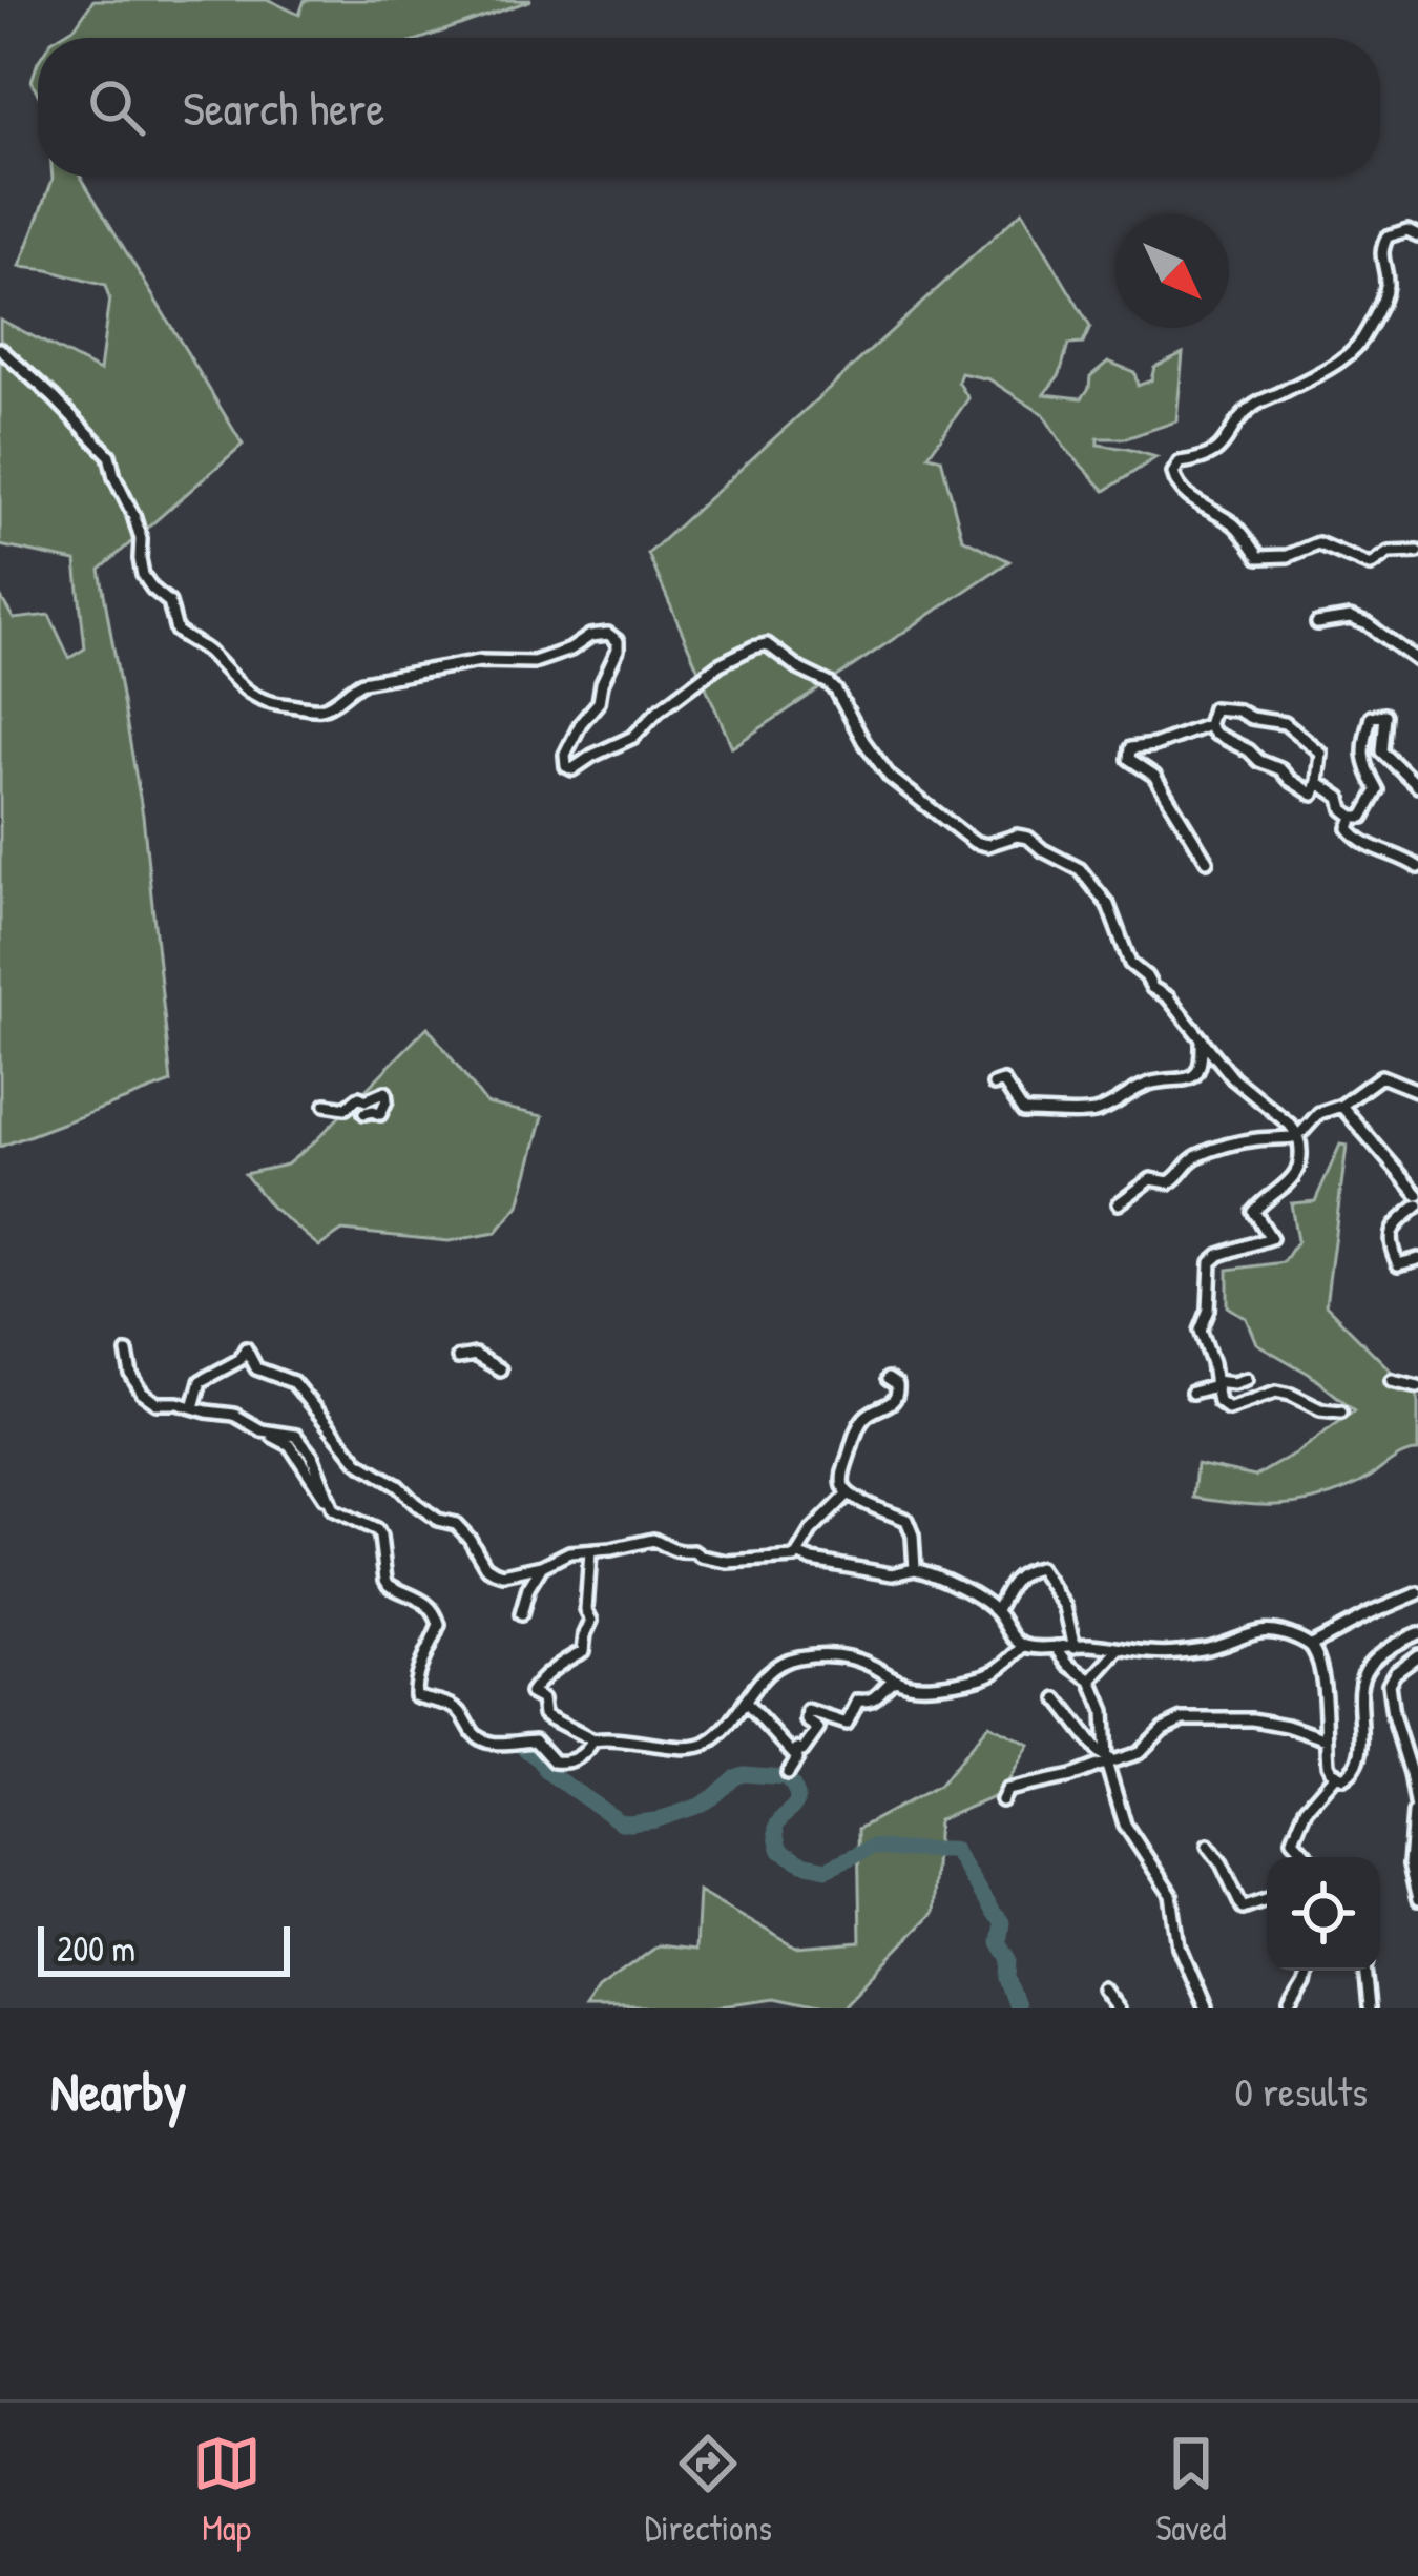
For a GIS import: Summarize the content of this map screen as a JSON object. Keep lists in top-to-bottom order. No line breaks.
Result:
{"scale_bar":"200 m","north":"bottom right","page":{"search":"Search here","scale":"200 m","heading":["Nearby","0 results"],"nav":["Map","Directions","Saved"]}}
